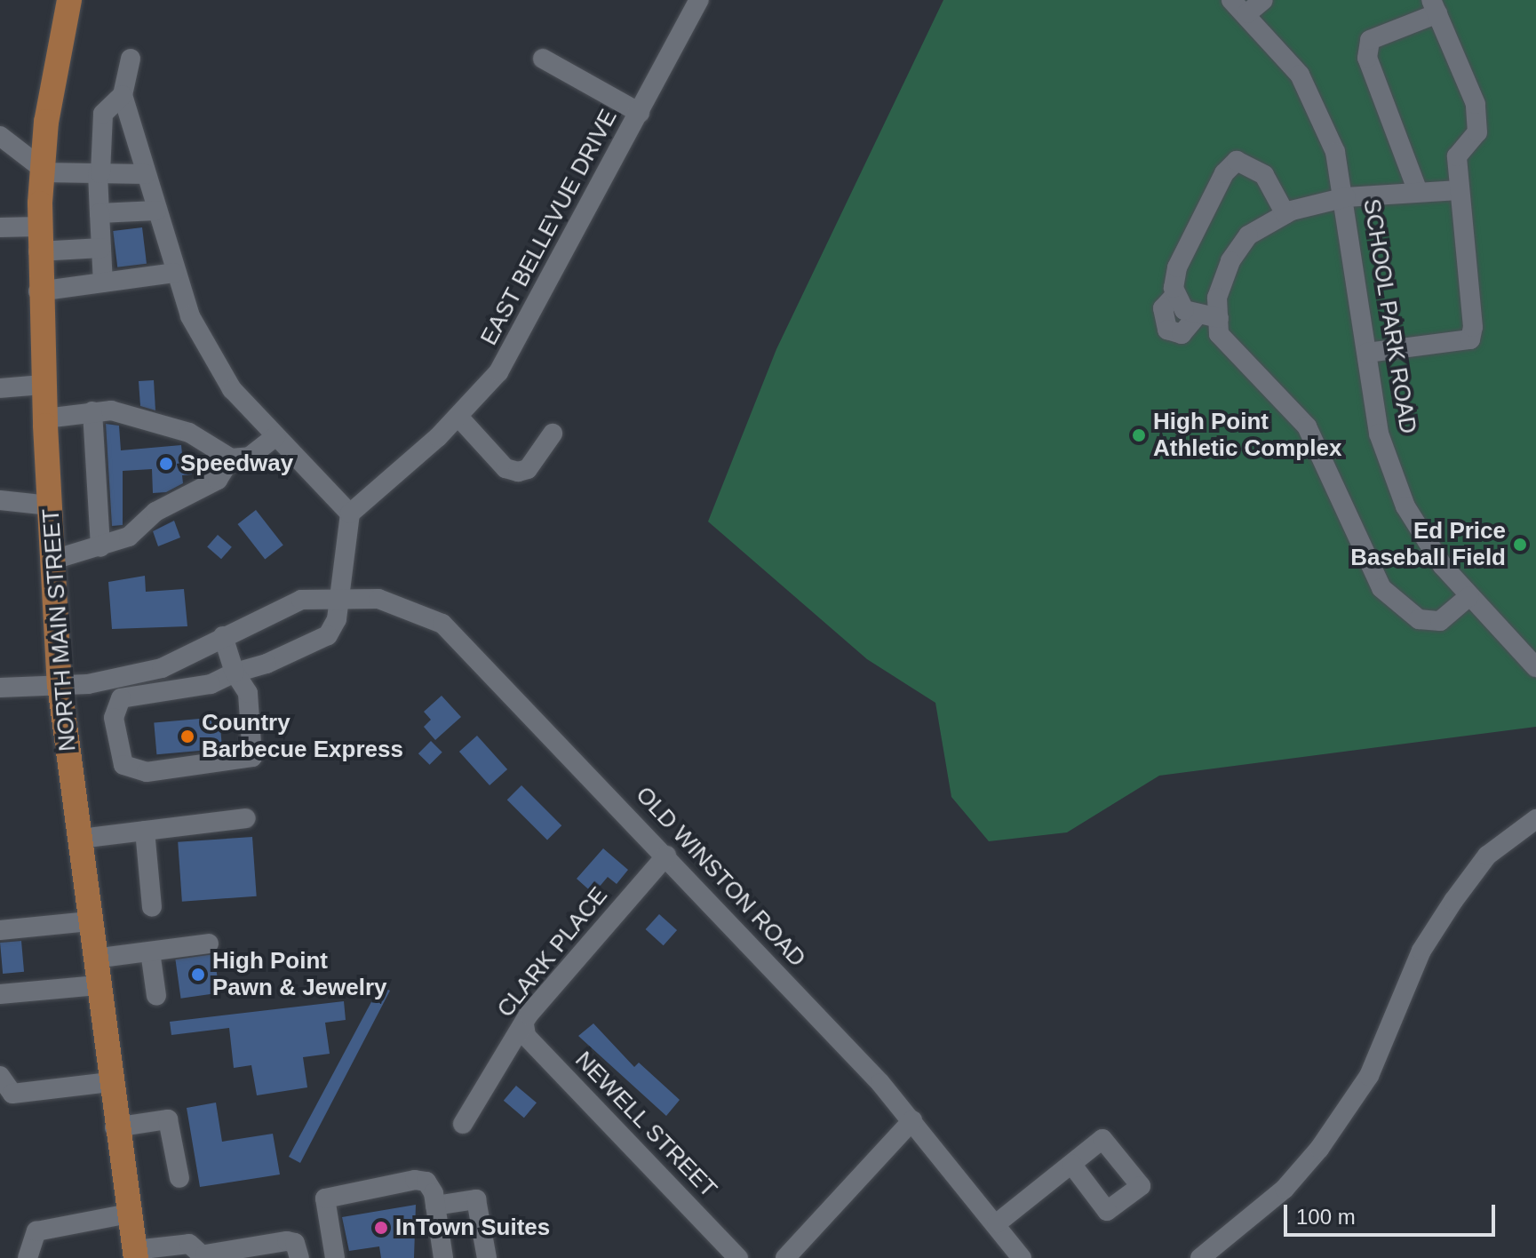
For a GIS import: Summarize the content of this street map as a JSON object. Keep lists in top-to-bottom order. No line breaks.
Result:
{"streets":{"main road":["NORTH MAIN STREET"],"street":["EAST BELLEVUE DRIVE","SCHOOL PARK ROAD","OLD WINSTON ROAD","CLARK PLACE","NEWELL STREET"]},"crossings":[["NORTH MAIN STREET","OLD WINSTON ROAD"],["OLD WINSTON ROAD","CLARK PLACE"],["CLARK PLACE","NEWELL STREET"]],"places":["High Point Athletic Complex","Speedway","Ed Price Baseball Field","Country Barbecue Express","High Point Pawn & Jewelry","InTown Suites"],"scale_bar":"100 m"}
